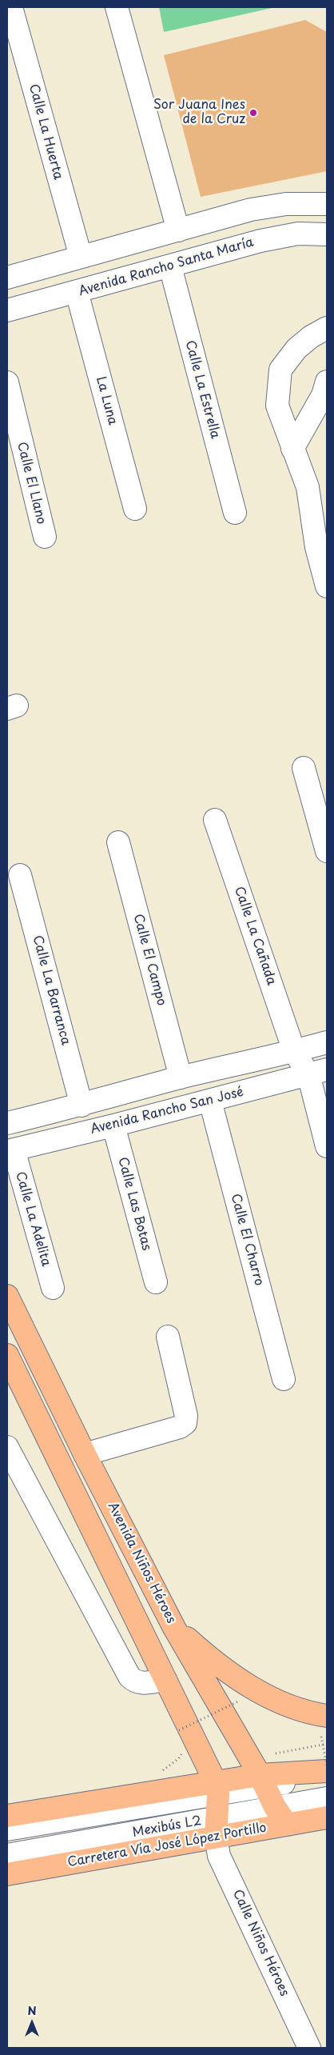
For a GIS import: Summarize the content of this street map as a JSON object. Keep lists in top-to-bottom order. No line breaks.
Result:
{"streets":{"main road":["Avenida Niños Héroes","Carretera Vía José López Portillo"],"street":["Calle La Huerta","Avenida Rancho Santa María","Calle La Estrella","La Luna","Calle El Llano","Calle La Cañada","Calle El Campo","Calle La Barranca","Avenida Rancho San José","Calle Las Botas","Calle La Adelita","Calle El Charro","Mexibús L2","Calle Niños Héroes"]},"crossings":[["Avenida Rancho Santa María","Calle La Estrella"],["Avenida Rancho Santa María","La Luna"],["Calle La Cañada","Avenida Rancho San José"],["Calle El Campo","Avenida Rancho San José"],["Calle La Barranca","Avenida Rancho San José"],["Avenida Rancho San José","Calle Las Botas"],["Avenida Rancho San José","Calle La Adelita"],["Avenida Rancho San José","Calle El Charro"],["Avenida Niños Héroes","Mexibús L2"],["Avenida Niños Héroes","Carretera Vía José López Portillo"],["Mexibús L2","Carretera Vía José López Portillo"],["Mexibús L2","Calle Niños Héroes"],["Carretera Vía José López Portillo","Calle Niños Héroes"]],"places":["Sor Juana Ines de la Cruz"],"north":"top"}
